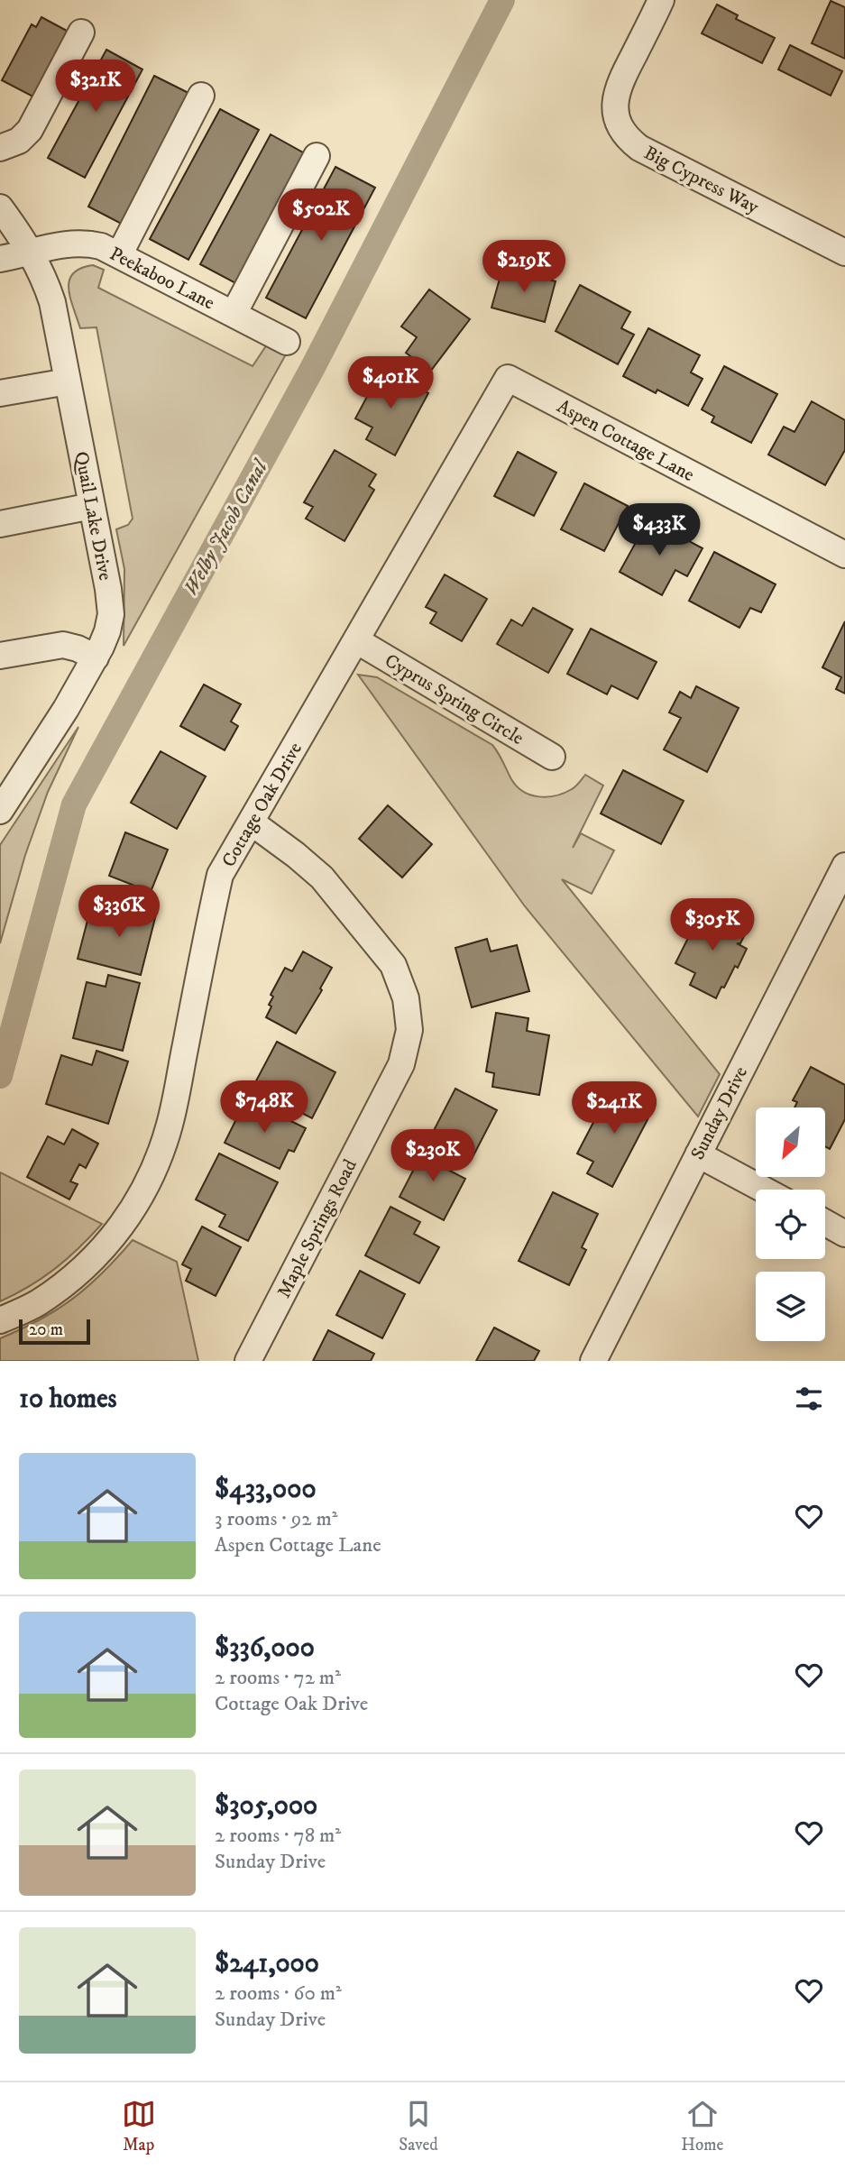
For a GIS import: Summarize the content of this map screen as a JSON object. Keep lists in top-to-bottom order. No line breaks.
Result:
{"streets":{"street":["Big Cypress Way","Peekaboo Lane","Aspen Cottage Lane","Quail Lake Drive","Cyprus Spring Circle","Cottage Oak Drive","Sunday Drive","Maple Springs Road"]},"crossings":[["Peekaboo Lane","Quail Lake Drive"],["Aspen Cottage Lane","Cottage Oak Drive"],["Cyprus Spring Circle","Cottage Oak Drive"],["Cottage Oak Drive","Maple Springs Road"]],"water":["Welby Jacob Canal"],"scale_bar":"20 m","north":"bottom left","page":{"price":["$321K","$502K","$219K","$401K","$433K","$336K","$305K","$748K","$241K","$230K"],"scale":"20 m","heading":"10 homes","list":[{"name":"$433,000","note":"3 rooms · 92 m² · Aspen Cottage Lane"},{"name":"$336,000","note":"2 rooms · 72 m² · Cottage Oak Drive"},{"name":"$305,000","note":"2 rooms · 78 m² · Sunday Drive"},{"name":"$241,000","note":"2 rooms · 60 m² · Sunday Drive"}],"tabs":["Map","Saved","Home"]}}
